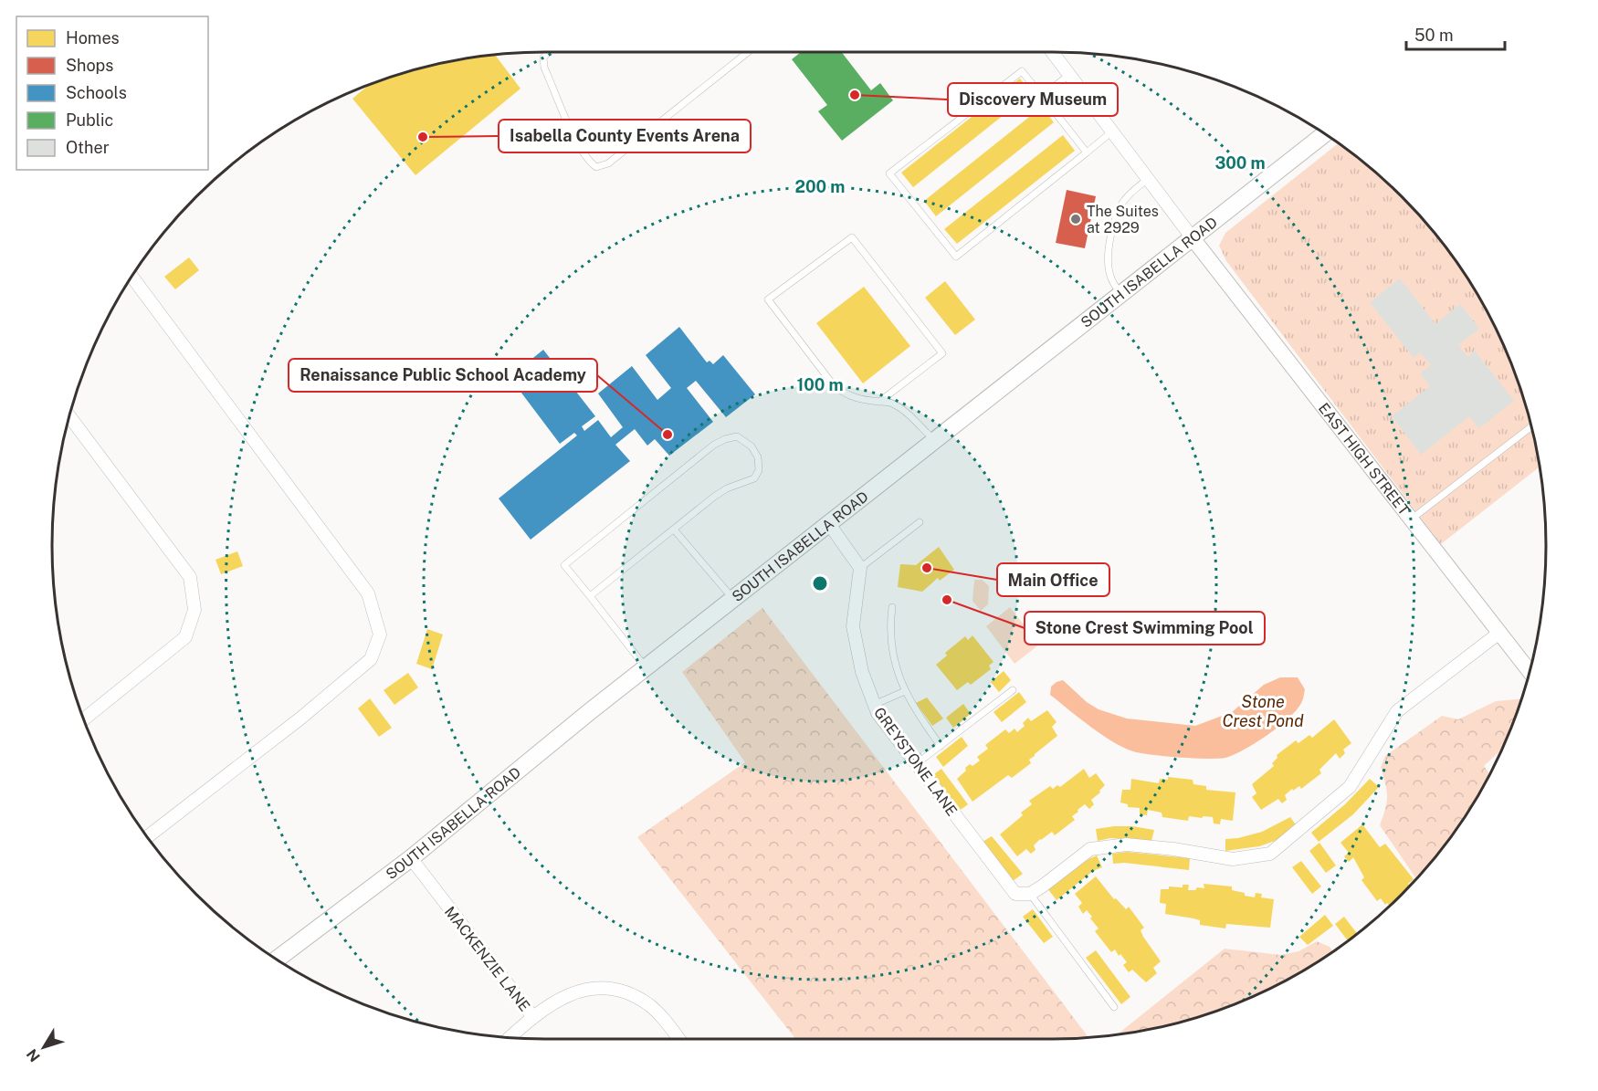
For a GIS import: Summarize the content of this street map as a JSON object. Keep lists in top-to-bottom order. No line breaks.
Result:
{"streets":{"main road":["SOUTH ISABELLA ROAD"],"street":["EAST HIGH STREET","GREYSTONE LANE","MACKENZIE LANE"]},"crossings":[["SOUTH ISABELLA ROAD","EAST HIGH STREET"],["SOUTH ISABELLA ROAD","MACKENZIE LANE"]],"water":["Stone Crest Pond"],"places":["Discovery Museum","Isabella County Events Arena","The Suites at 2929","Renaissance Public School Academy","Main Office","Stone Crest Swimming Pool"],"legend":["Homes","Shops","Schools","Public","Other"],"scale_bar":"50 m","north":"bottom left","rings":["300 m","200 m","100 m"]}
